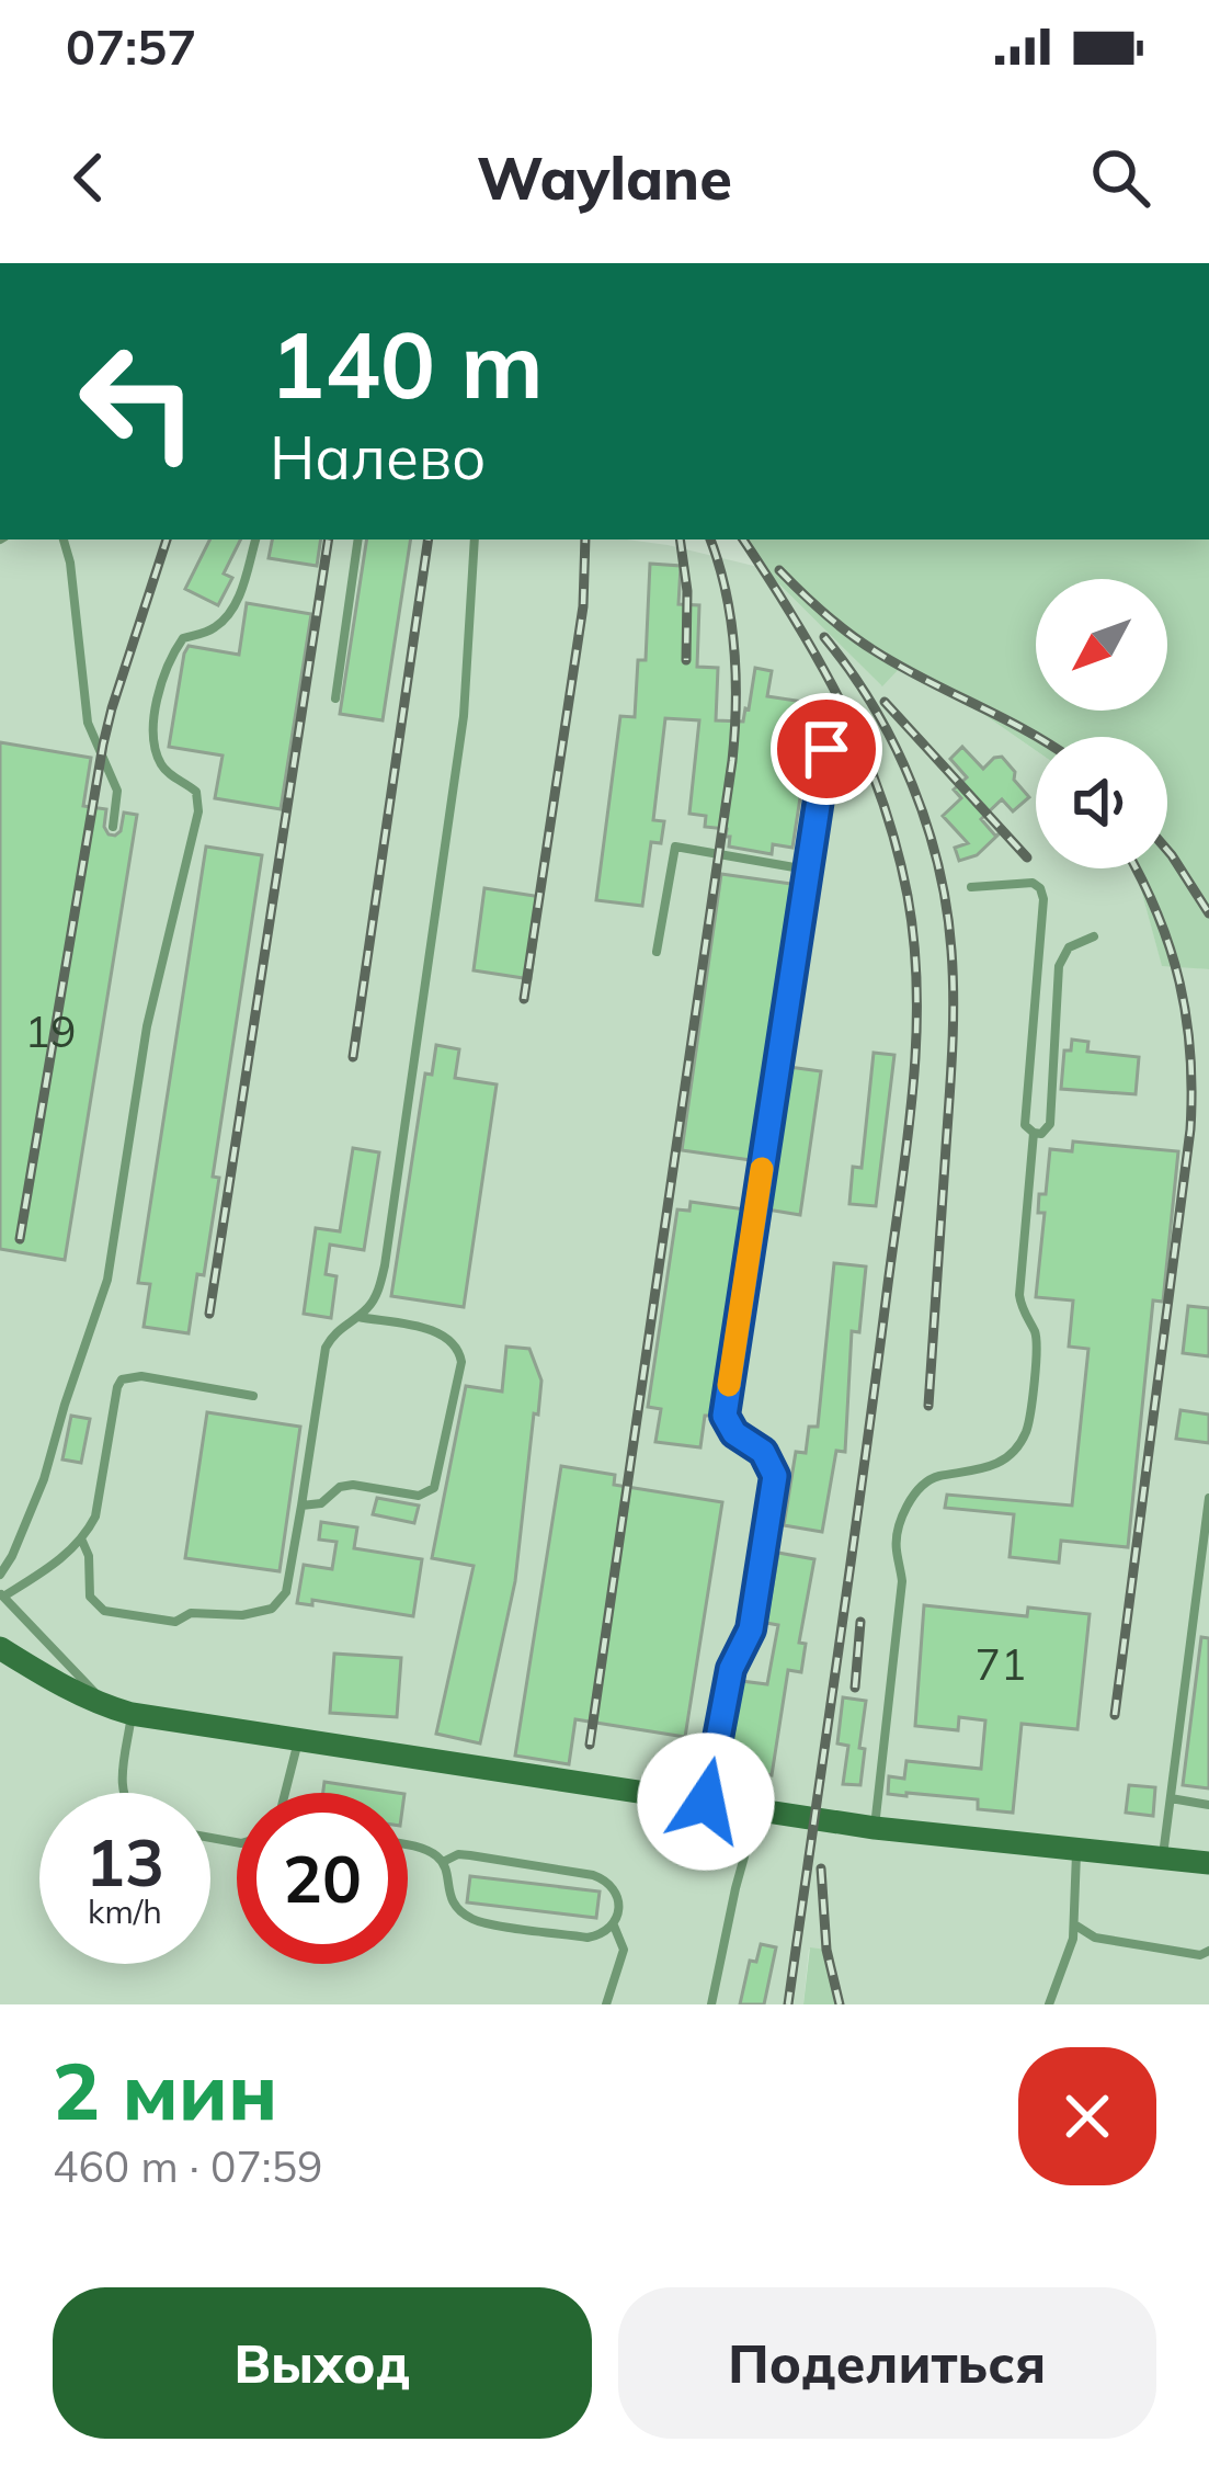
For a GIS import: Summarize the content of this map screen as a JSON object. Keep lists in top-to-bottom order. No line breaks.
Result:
{"house_numbers":["19","71"],"north":"bottom left","page":{"status":"07:57","header":"Waylane","turn":["140 m","Налево"],"speed":"13 km/h","limit":"20","heading":["2 мин","460 m · 07:59"],"buttons":["Выход","Поделиться"]}}
